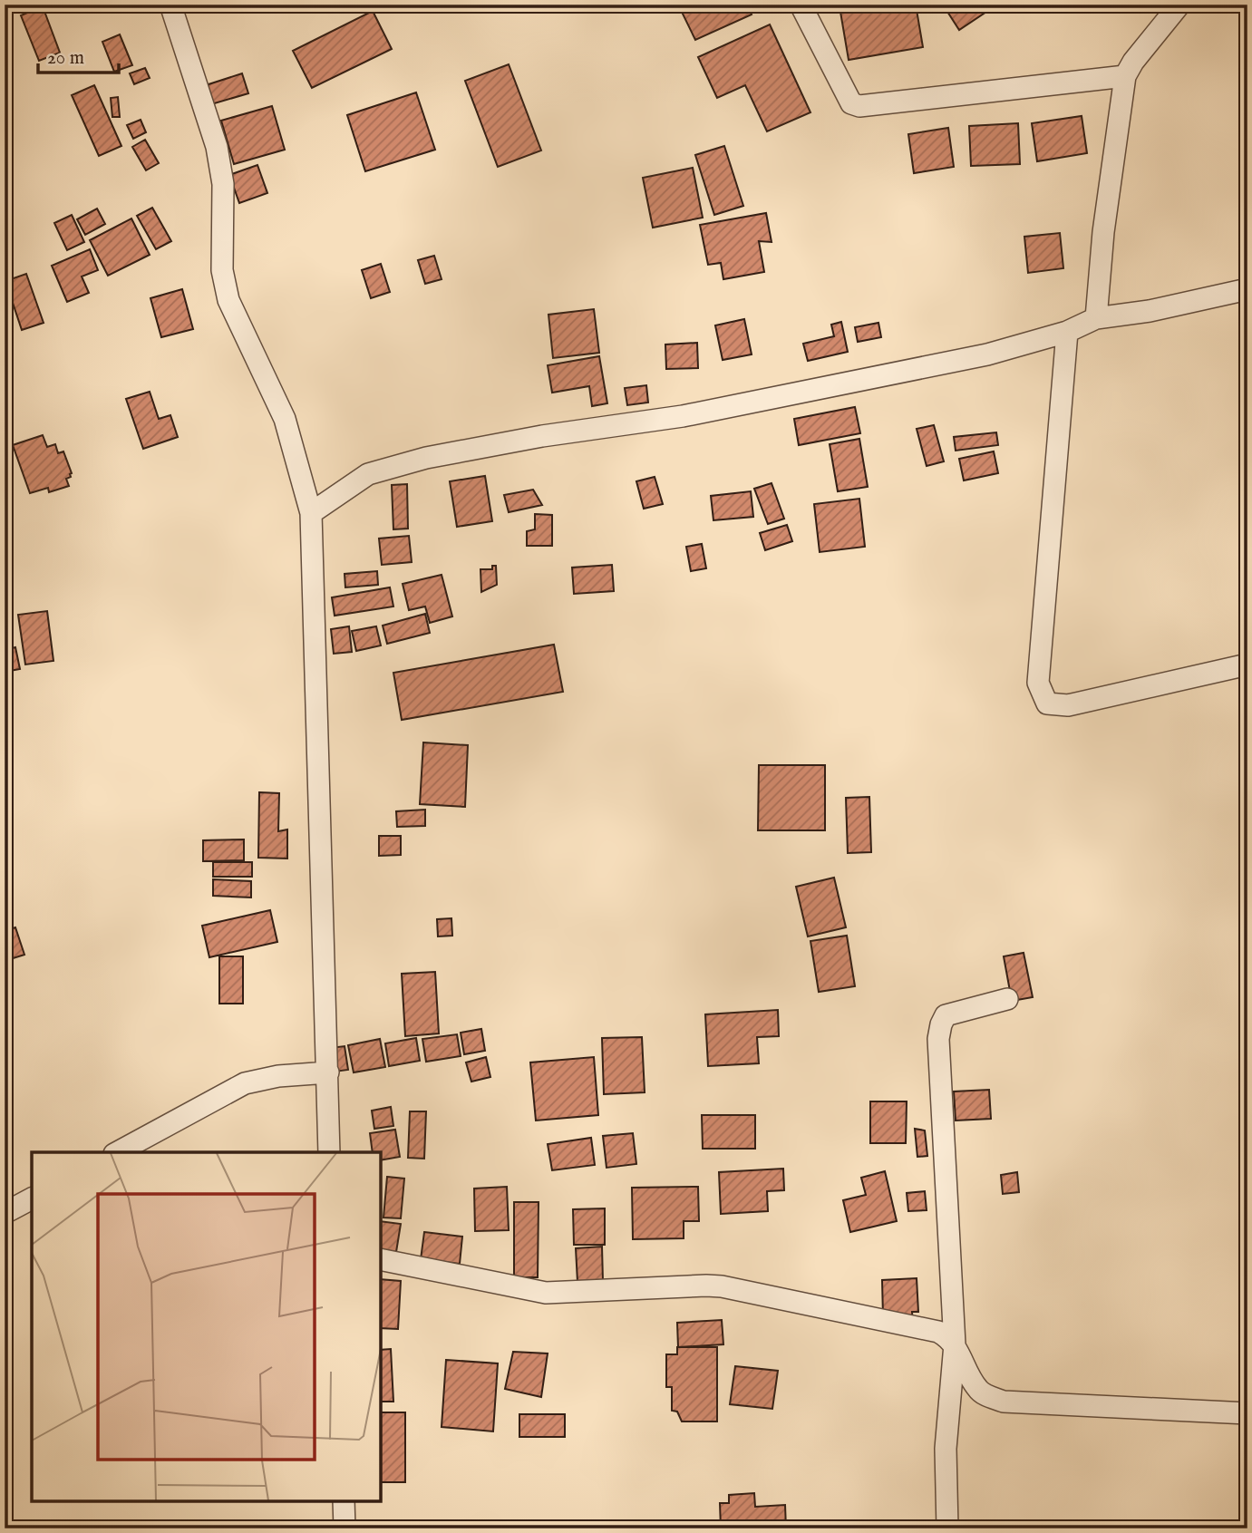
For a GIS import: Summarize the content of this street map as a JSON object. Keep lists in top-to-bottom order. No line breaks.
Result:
{"scale_bar":"20 m"}
